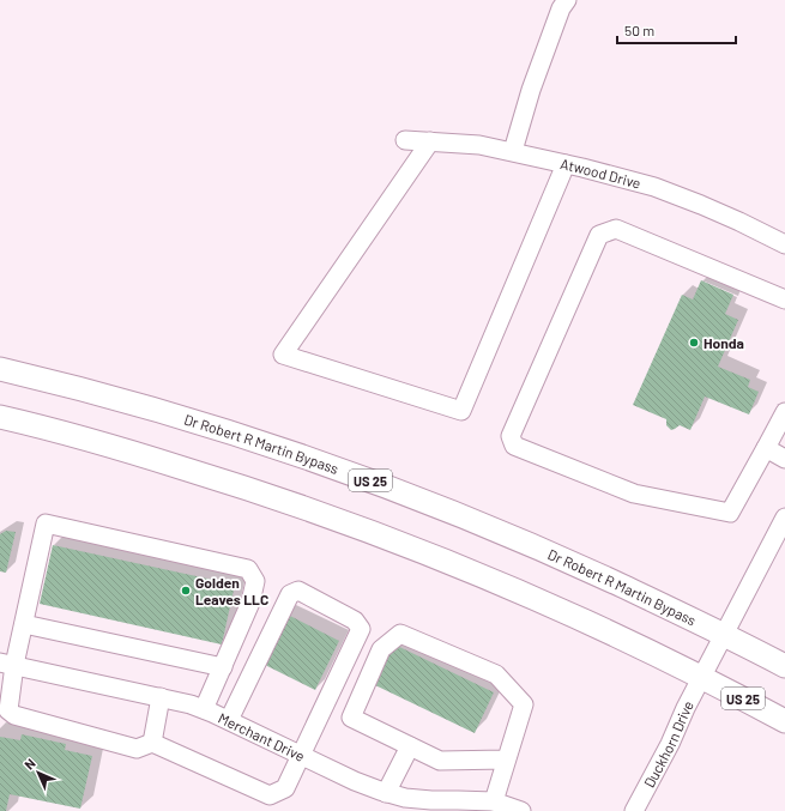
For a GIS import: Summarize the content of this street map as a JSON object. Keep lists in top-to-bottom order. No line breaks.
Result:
{"streets":{"main road":["Dr Robert R Martin Bypass","US 25"],"street":["Atwood Drive","Merchant Drive","Duckhorn Drive"]},"crossings":[["Dr Robert R Martin Bypass","US 25"],["Dr Robert R Martin Bypass","Duckhorn Drive"],["US 25","Duckhorn Drive"]],"places":["Honda","Golden Leaves LLC"],"scale_bar":"50 m","north":"top left"}
